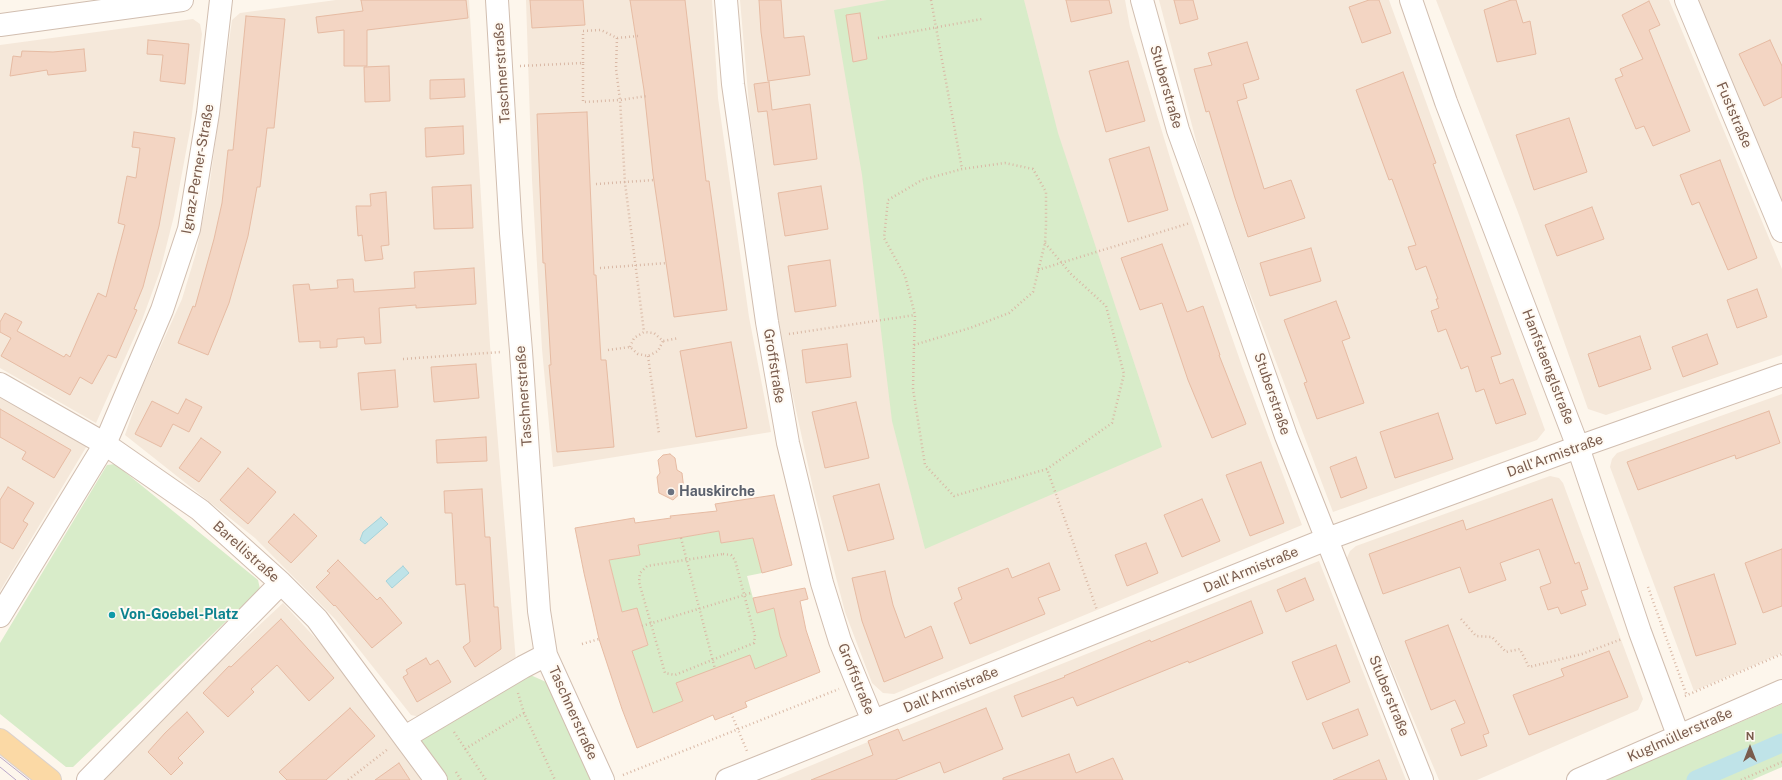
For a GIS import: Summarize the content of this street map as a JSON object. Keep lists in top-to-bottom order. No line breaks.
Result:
{"streets":{"street":["Taschnerstraße","Stuberstraße","Fuststraße","Ignaz-Perner-Straße","Groffstraße","Hanfstaenglstraße","Dall'Armistraße","Barellistraße","Kuglmüllerstraße"]},"crossings":[["Stuberstraße","Dall'Armistraße"],["Ignaz-Perner-Straße","Barellistraße"],["Groffstraße","Dall'Armistraße"],["Hanfstaenglstraße","Dall'Armistraße"],["Hanfstaenglstraße","Kuglmüllerstraße"]],"places":["Hauskirche","Von-Goebel-Platz"],"north":"top"}
